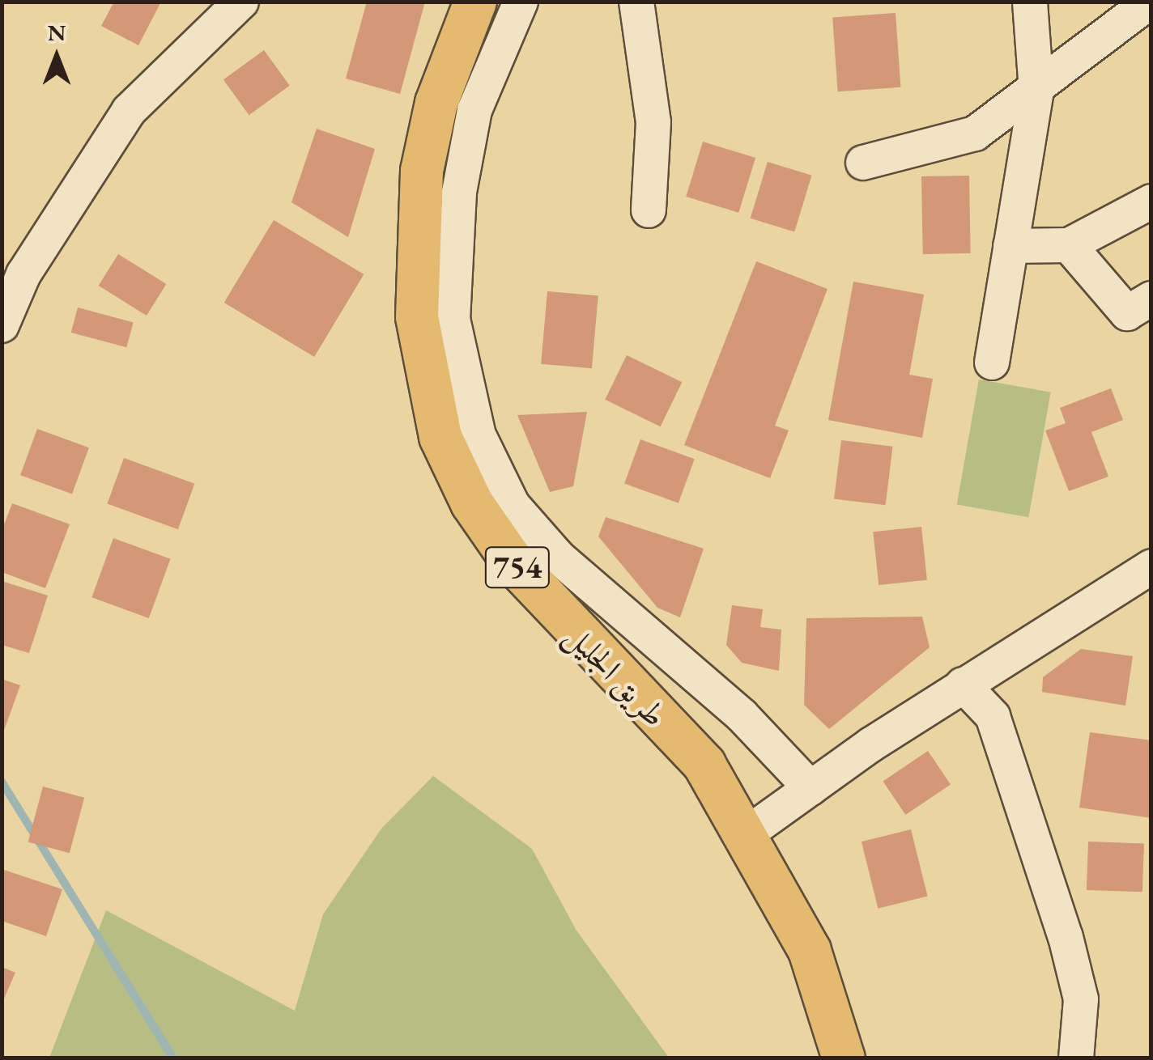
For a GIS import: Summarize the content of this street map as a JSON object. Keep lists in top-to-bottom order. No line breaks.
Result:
{"streets":{"main road":["754","طريق الجليل"]},"north":"top"}
